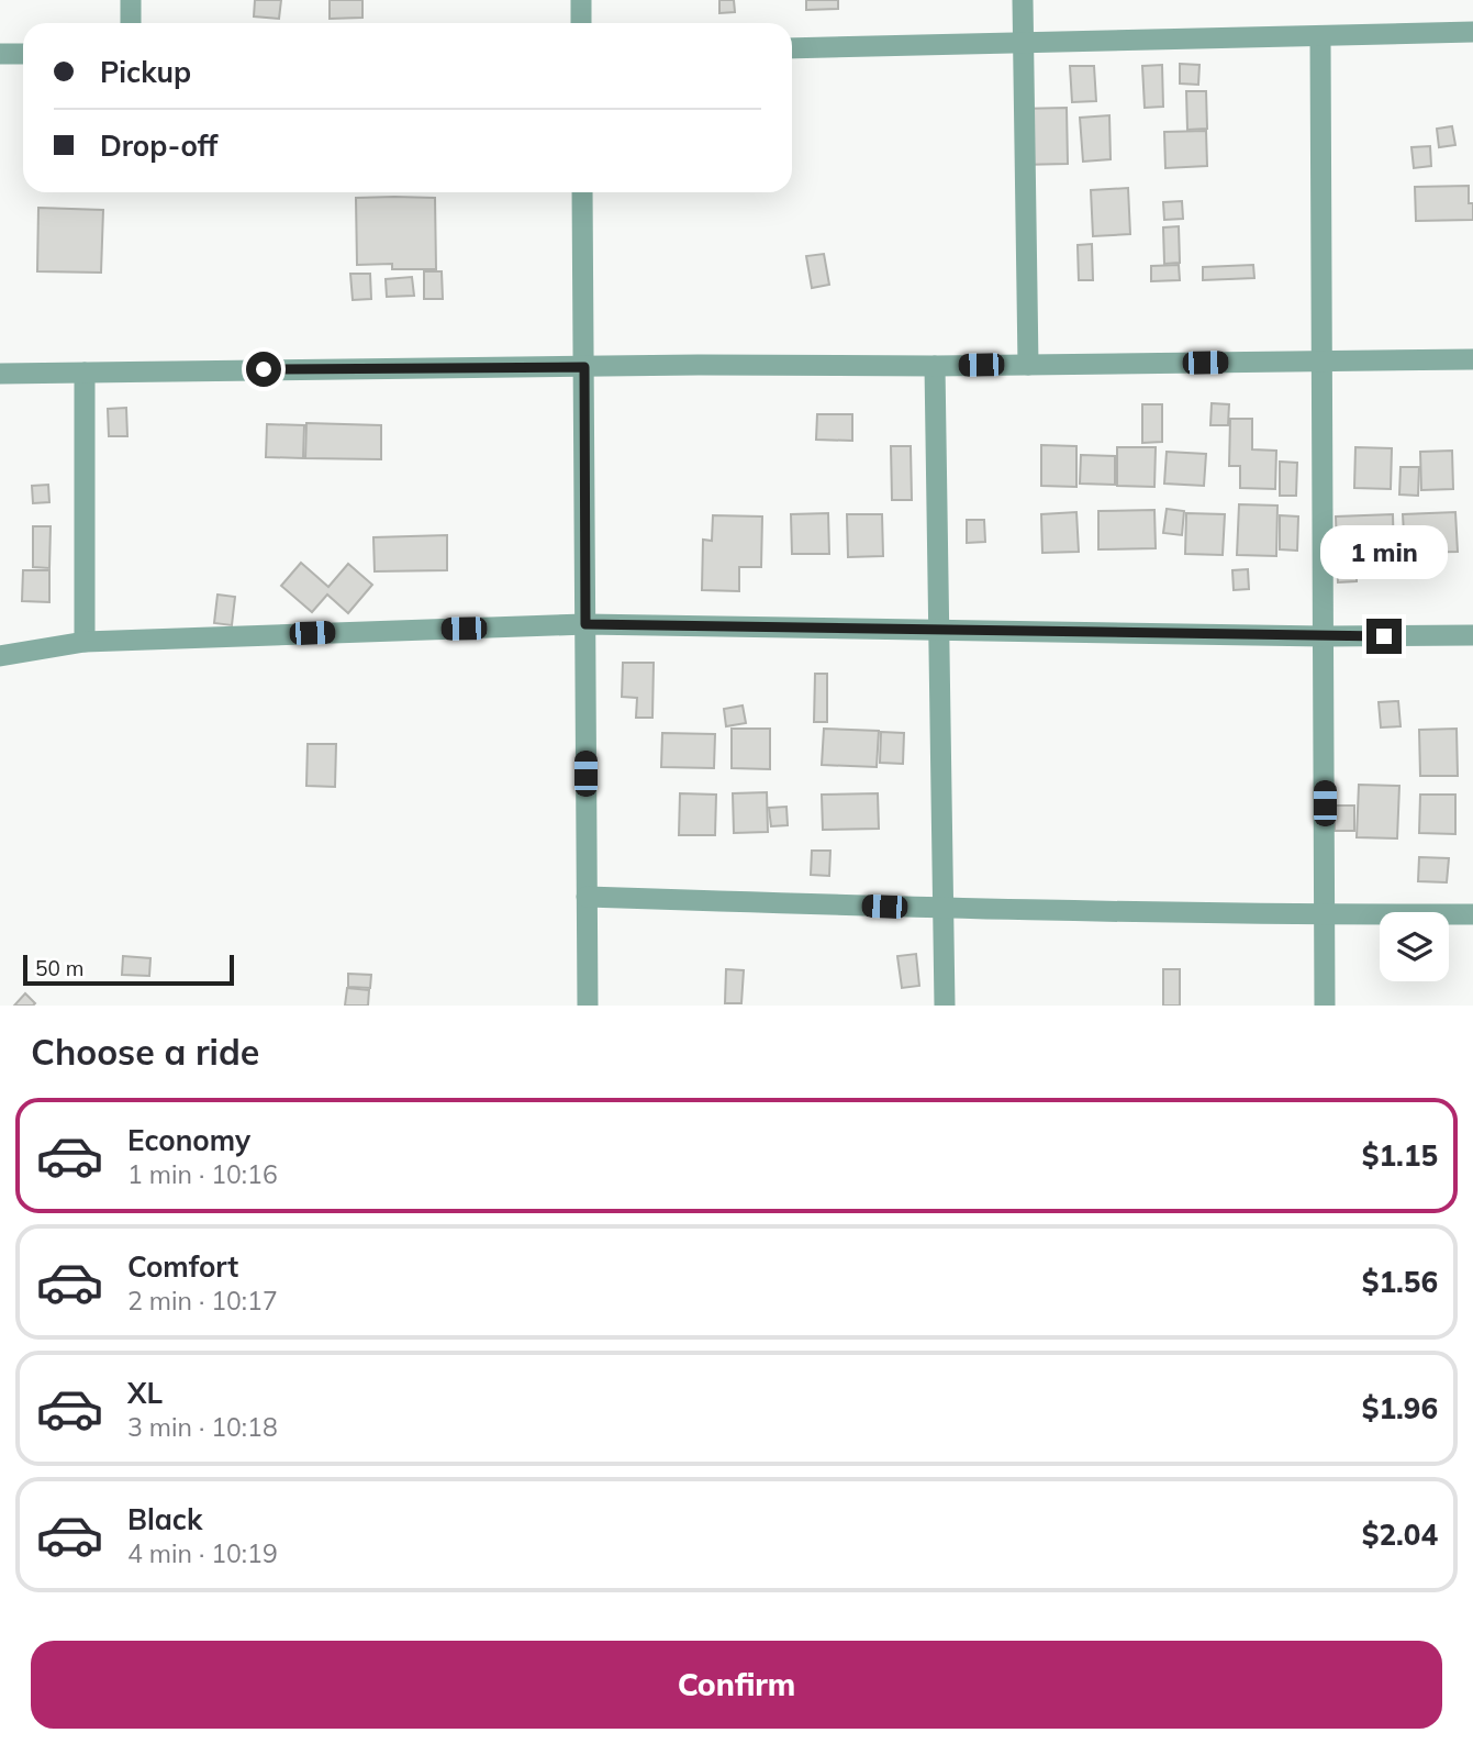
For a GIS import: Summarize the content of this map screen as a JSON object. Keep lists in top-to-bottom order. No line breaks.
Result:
{"scale_bar":"50 m","page":{"banner":["Pickup","Drop-off"],"bubble":"1 min","scale":"50 m","heading":"Choose a ride","list":[{"name":"Economy","note":"1 min · 10:16","value":"$1.15"},{"name":"Comfort","note":"2 min · 10:17","value":"$1.56"},{"name":"XL","note":"3 min · 10:18","value":"$1.96"},{"name":"Black","note":"4 min · 10:19","value":"$2.04"}],"buttons":"Confirm"}}
